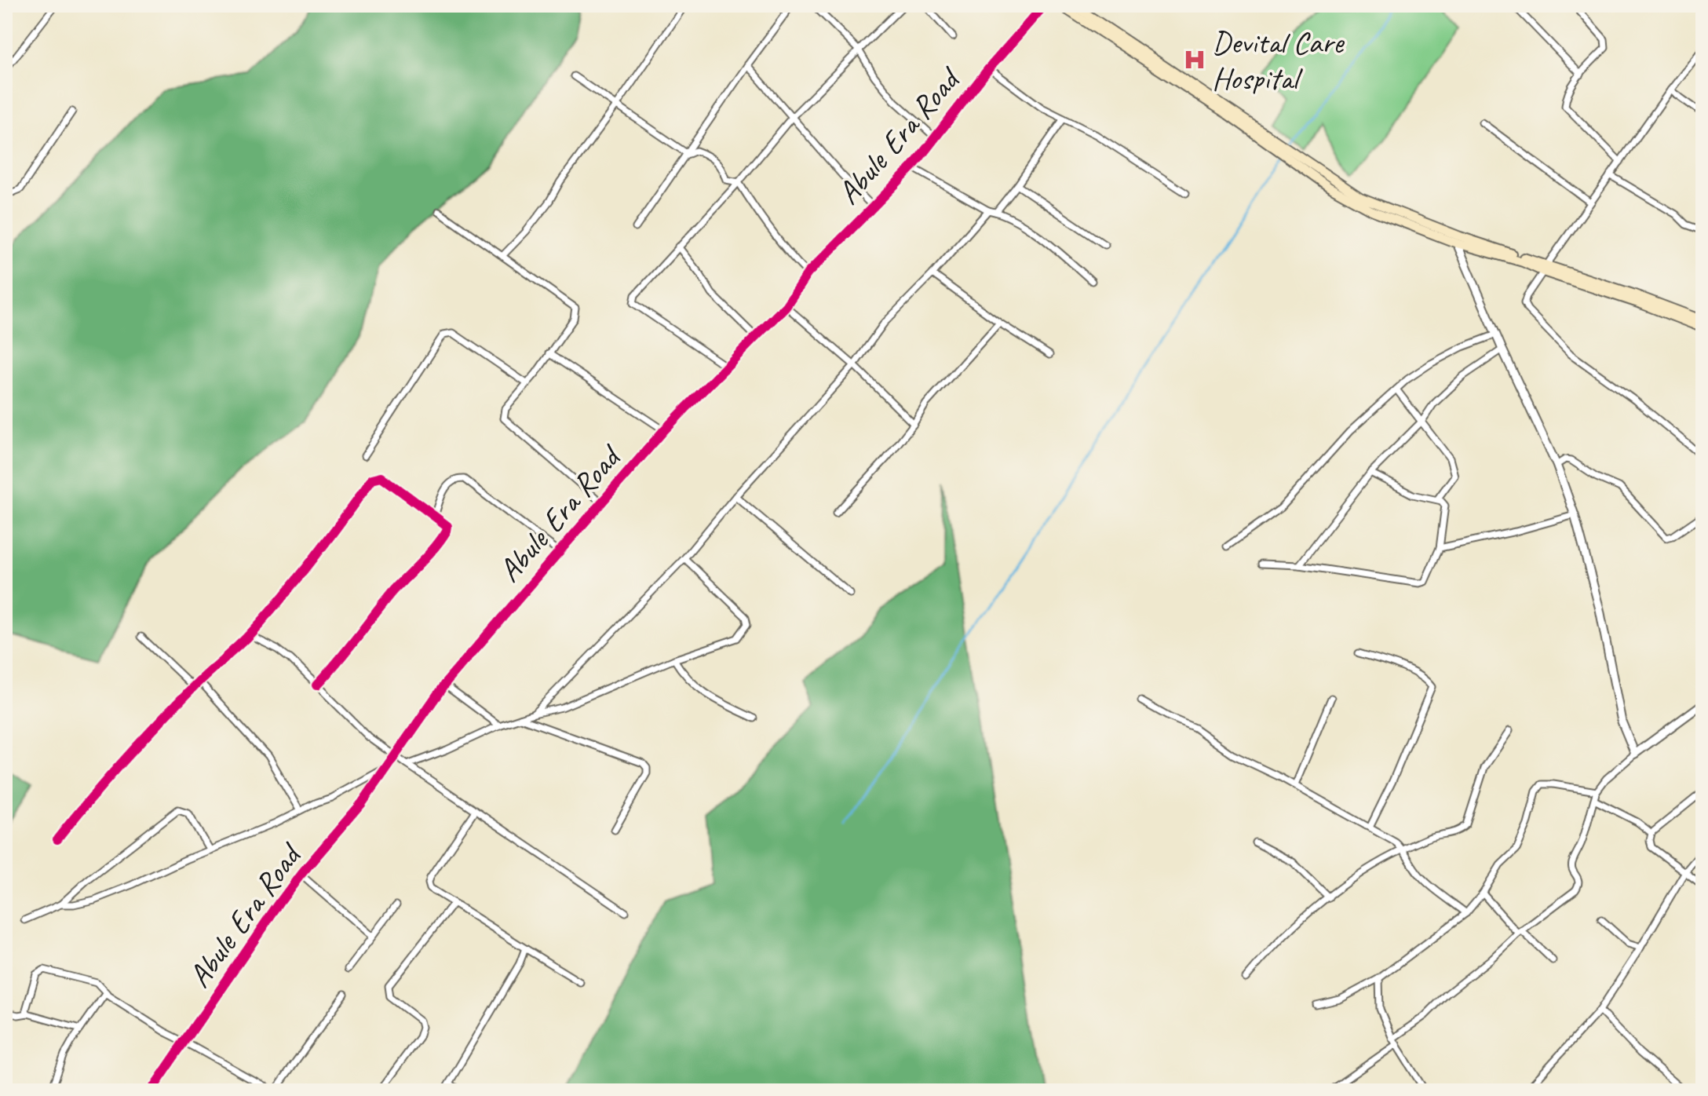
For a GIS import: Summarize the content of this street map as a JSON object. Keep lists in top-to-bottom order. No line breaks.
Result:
{"streets":{"street":["Abule Era Road"]},"places":{"hospital":["Devital Care Hospital"]}}
